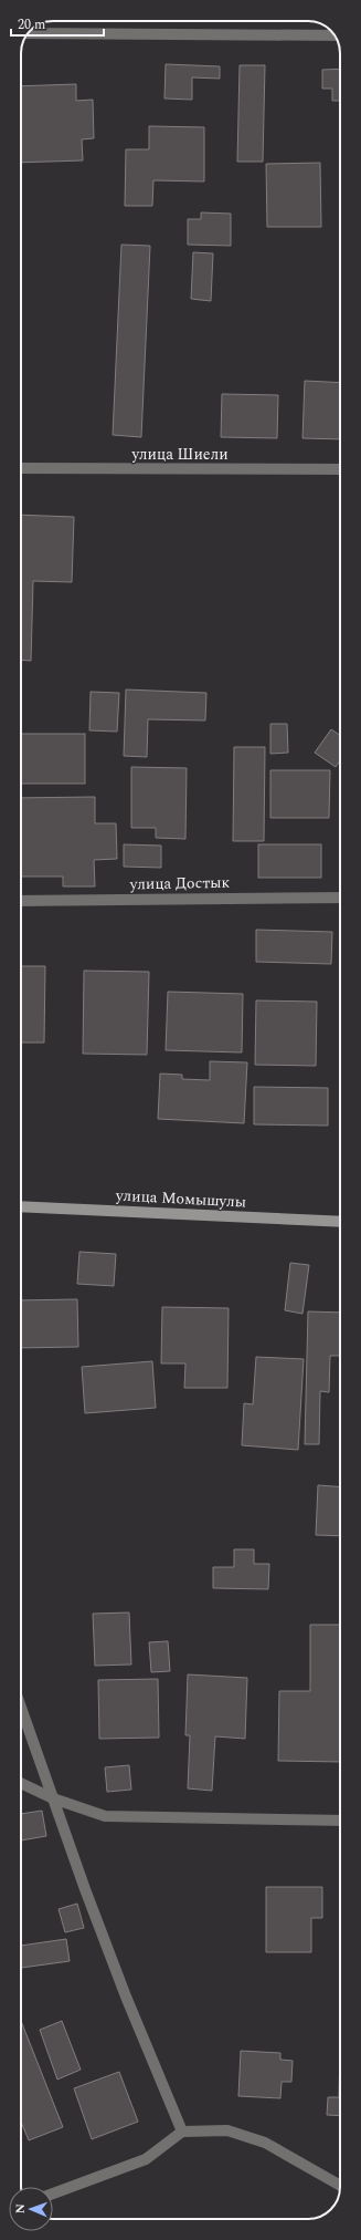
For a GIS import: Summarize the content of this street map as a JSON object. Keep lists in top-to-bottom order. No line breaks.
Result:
{"streets":{"street":["улица Шиели","улица Достык","улица Момышулы"]},"scale_bar":"20 m","north":"left"}
